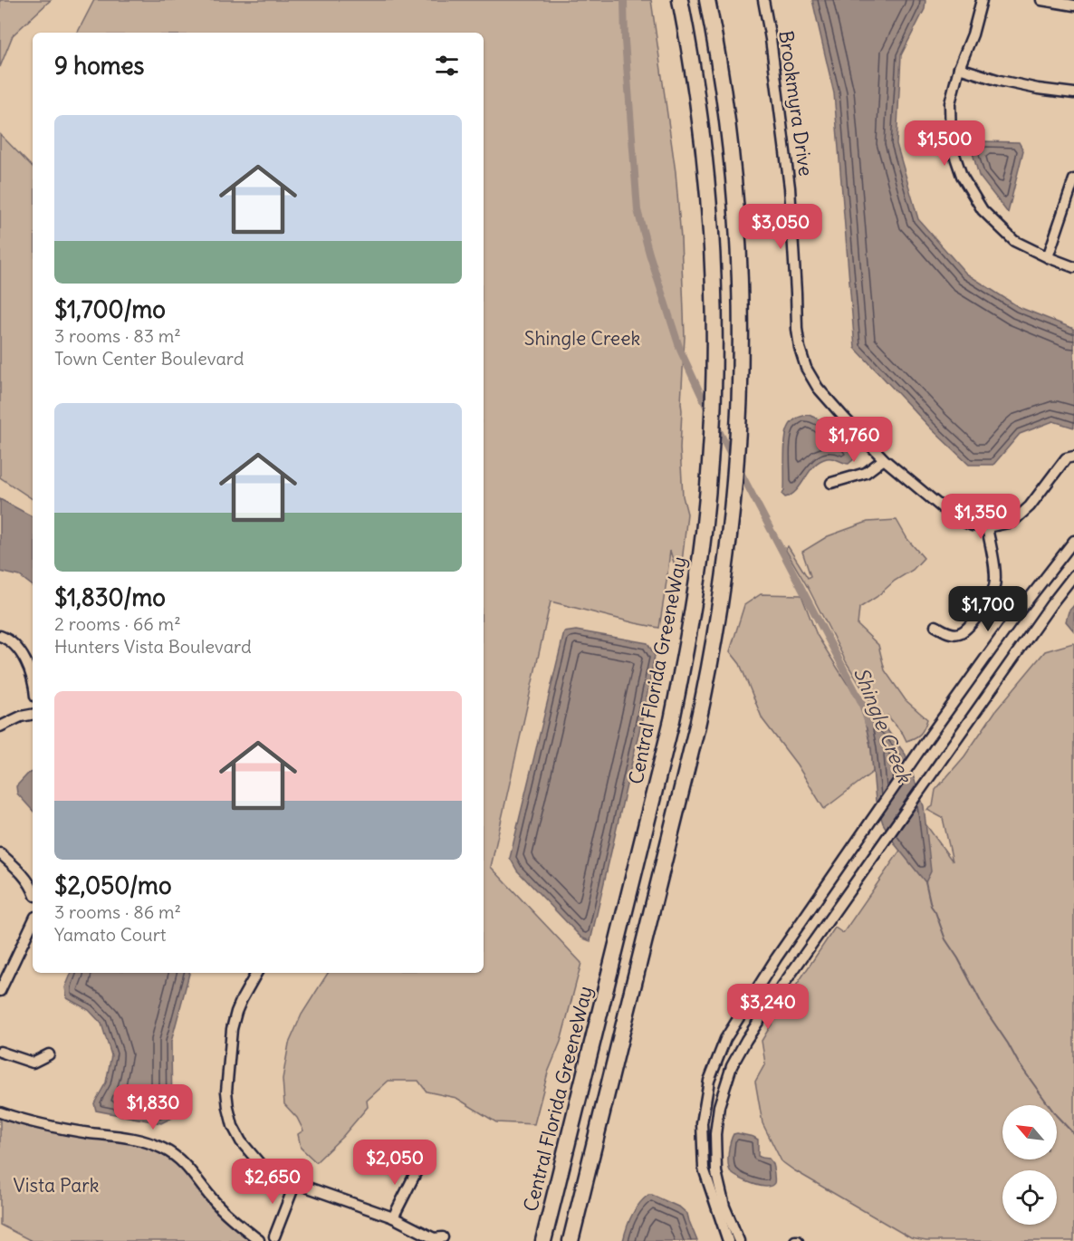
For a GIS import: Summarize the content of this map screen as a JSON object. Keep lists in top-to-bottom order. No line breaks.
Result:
{"streets":{"highway":["Central Florida GreeneWay"],"street":["Brookmyra Drive"]},"water":["Shingle Creek"],"parks":["Shingle Creek","Vista Park"],"north":"top left","page":{"heading":"9 homes","list":[{"name":"$1,700/mo","note":"3 rooms · 83 m² · Town Center Boulevard"},{"name":"$1,830/mo","note":"2 rooms · 66 m² · Hunters Vista Boulevard"},{"name":"$2,050/mo","note":"3 rooms · 86 m² · Yamato Court"}],"price":["$1,500","$3,050","$1,760","$1,350","$1,700","$3,240","$1,830","$2,050","$2,650"]}}
